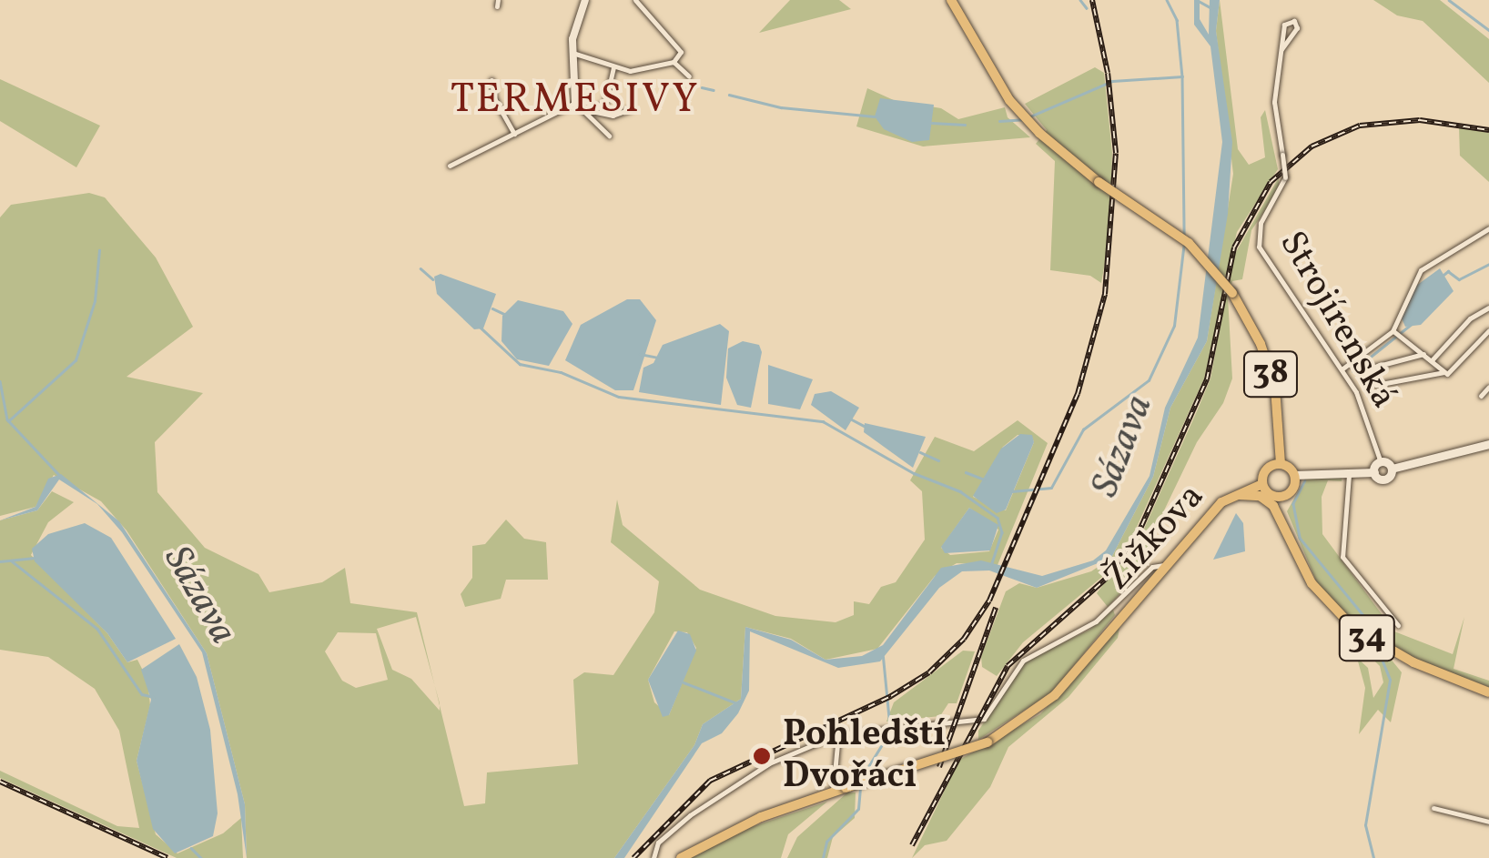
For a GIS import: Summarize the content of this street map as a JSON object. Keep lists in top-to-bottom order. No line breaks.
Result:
{"streets":{"main road":["38","Žižkova","34"],"street":["Strojírenská"]},"crossings":[["38","Žižkova"],["38","34"],["Žižkova","34"]],"districts":["TERMESIVY"],"water":["Sázava"],"places":["Pohledští Dvořáci"]}
